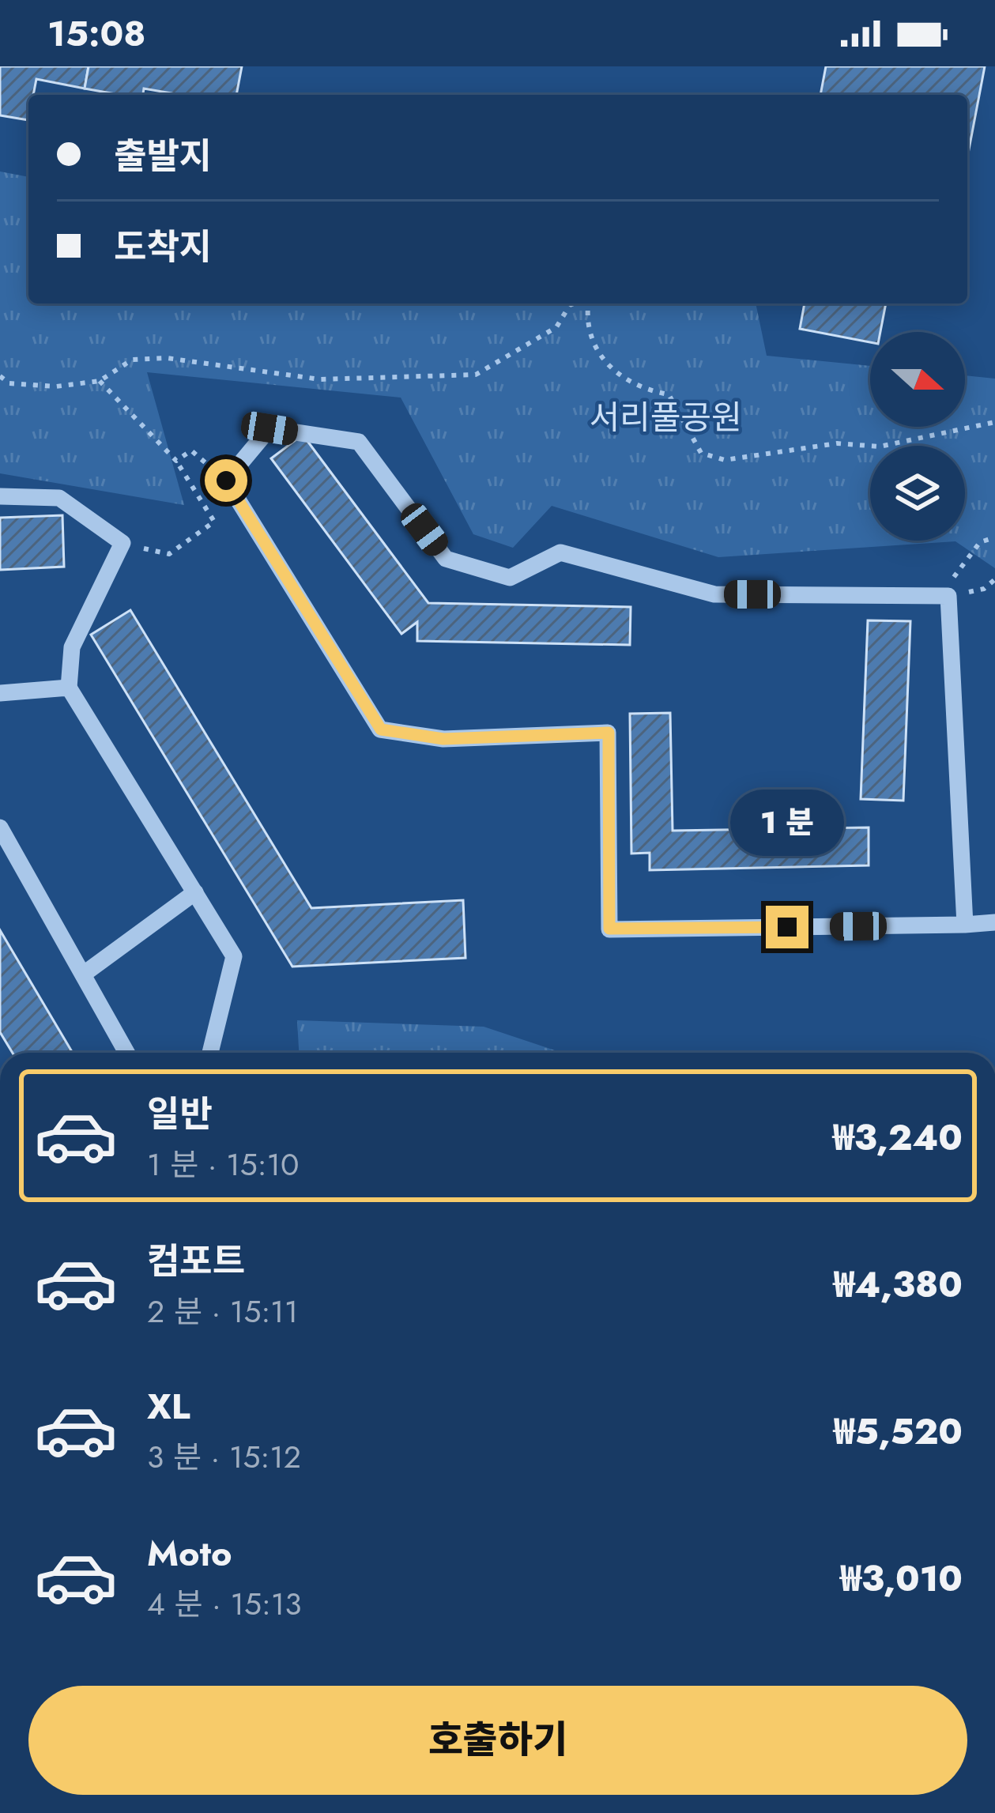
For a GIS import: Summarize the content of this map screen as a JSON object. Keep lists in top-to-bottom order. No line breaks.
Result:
{"parks":["서리풀공원"],"north":"right","page":{"status":"15:08","banner":["출발지","도착지"],"bubble":"1 분","list":[{"name":"일반","note":"1 분 · 15:10","value":"₩3,240"},{"name":"컴포트","note":"2 분 · 15:11","value":"₩4,380"},{"name":"XL","note":"3 분 · 15:12","value":"₩5,520"},{"name":"Moto","note":"4 분 · 15:13","value":"₩3,010"}],"buttons":"호출하기"}}
